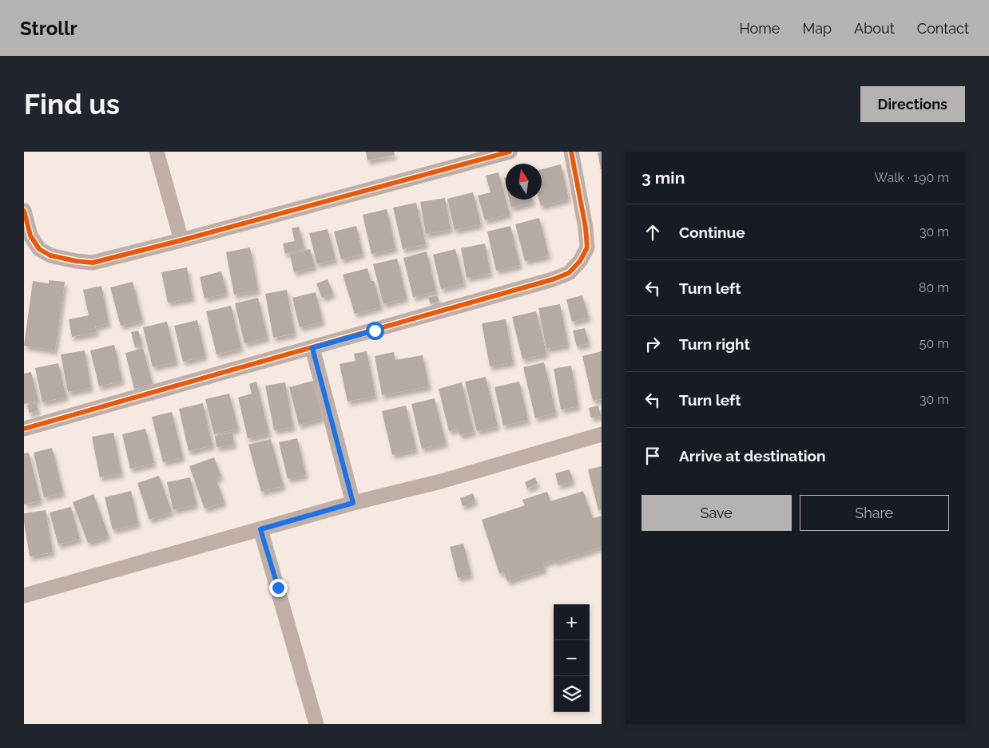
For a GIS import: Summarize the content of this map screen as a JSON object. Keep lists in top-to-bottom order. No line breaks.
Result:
{"north":"top","page":{"header":"Strollr","nav":["Home","Map","About","Contact"],"buttons":["Directions",["Save","Share"]],"title":"Find us","heading":["3 min","Walk · 190 m"],"list":[["Continue","30 m"],["Turn left","80 m"],["Turn right","50 m"],["Turn left","30 m"],"Arrive at destination"],"map_buttons":["+","−"]}}
